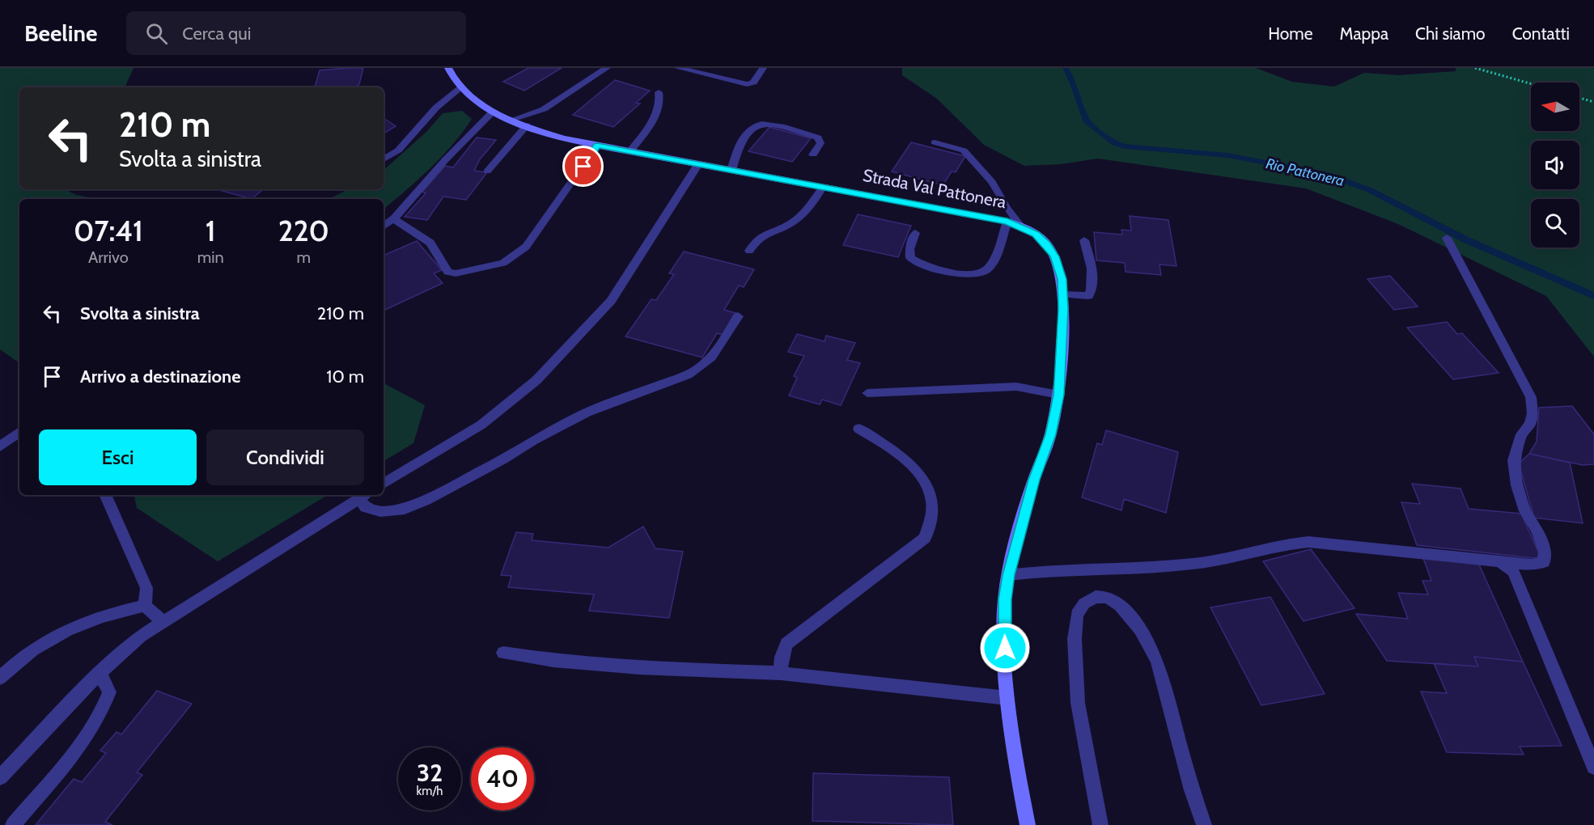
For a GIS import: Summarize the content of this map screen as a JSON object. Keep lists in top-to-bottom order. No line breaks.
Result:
{"streets":{"street":["Strada Val Pattonera"]},"water":["Rio Pattonera"],"north":"left","page":{"header":"Beeline","search":"Cerca qui","nav":["Home","Mappa","Chi siamo","Contatti"],"turn":["210 m","Svolta a sinistra"],"eta":["07:41","Arrivo","1","min","220","m"],"list":[{"name":"Svolta a sinistra","value":"210 m"},{"name":"Arrivo a destinazione","value":"10 m"}],"buttons":["Esci","Condividi"],"speed":"32 km/h","limit":"40"}}
